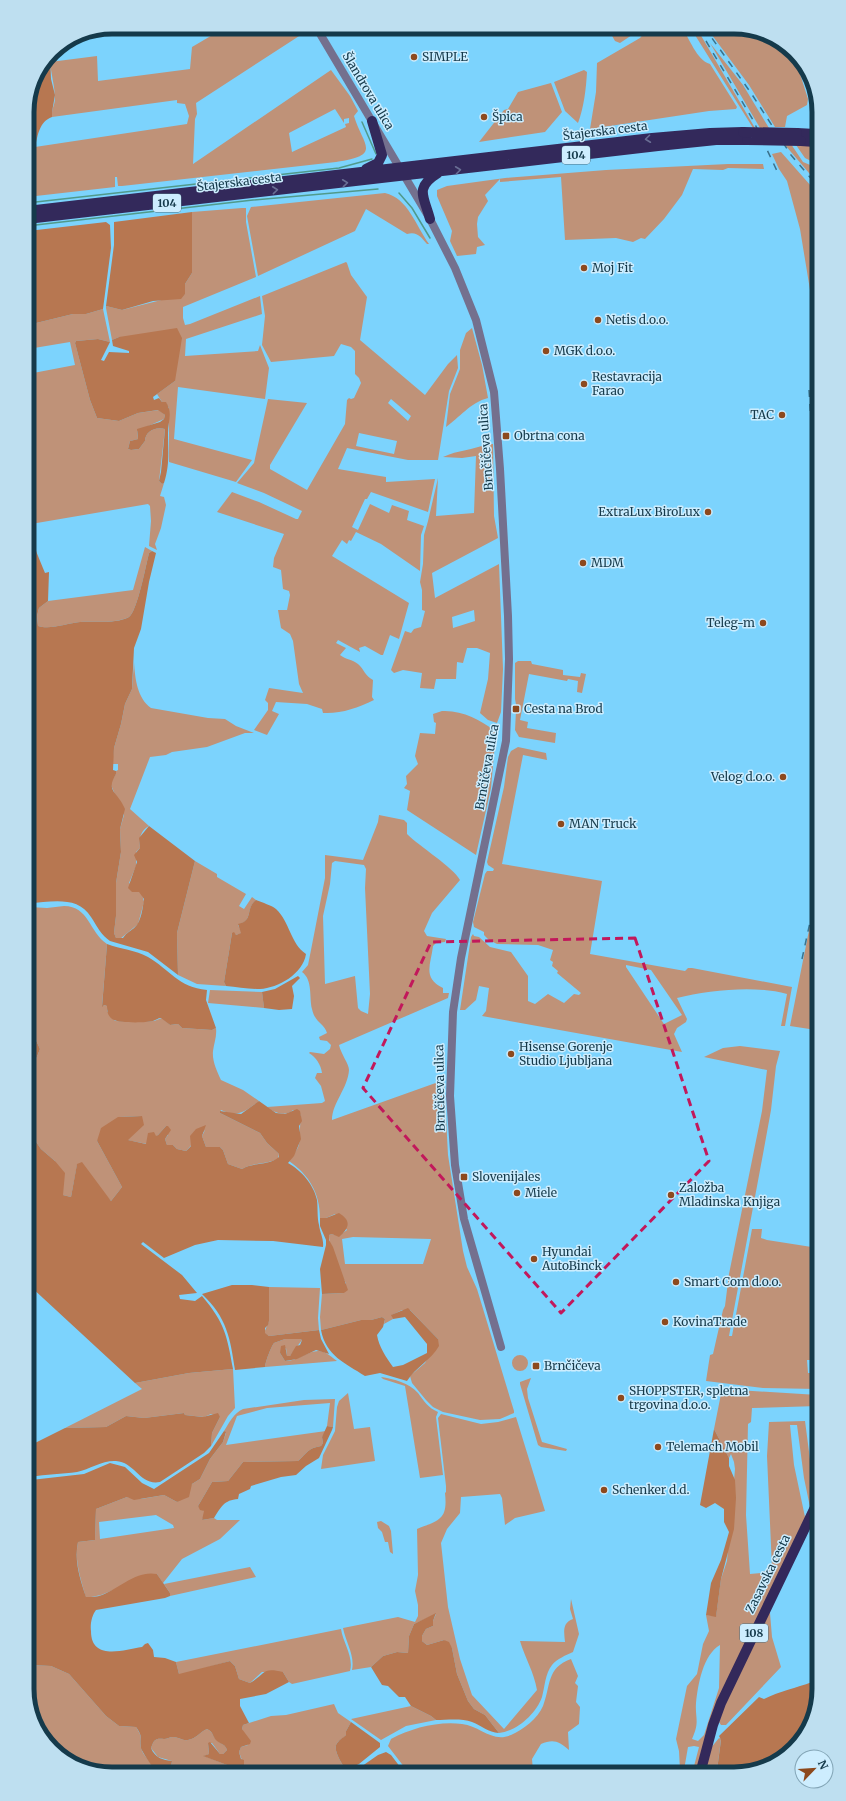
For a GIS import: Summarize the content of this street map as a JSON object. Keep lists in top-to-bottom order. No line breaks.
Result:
{"streets":{"main road":["Štajerska cesta","104","Zasavska cesta","108"],"street":["Šlandrova ulica","Brnčičeva ulica"]},"crossings":[["Šlandrova ulica","Štajerska cesta"],["Šlandrova ulica","Brnčičeva ulica"],["Štajerska cesta","Brnčičeva ulica"]],"places":{"other":["SIMPLE","Špica","Moj Fit","Netis d.o.o.","MGK d.o.o.","Restavracija Farao","TAC","ExtraLux BiroLux","MDM","Teleg-m","Velog d.o.o.","MAN Truck","Hisense Gorenje Studio Ljubljana","Miele","Založba Mladinska Knjiga","Hyundai AutoBinck","Smart Com d.o.o.","KovinaTrade","SHOPPSTER, spletna trgovina d.o.o.","Telemach Mobil","Schenker d.d."],"transit":["Obrtna cona","Cesta na Brod","Slovenijales","Brnčičeva"]},"north":"top right"}
